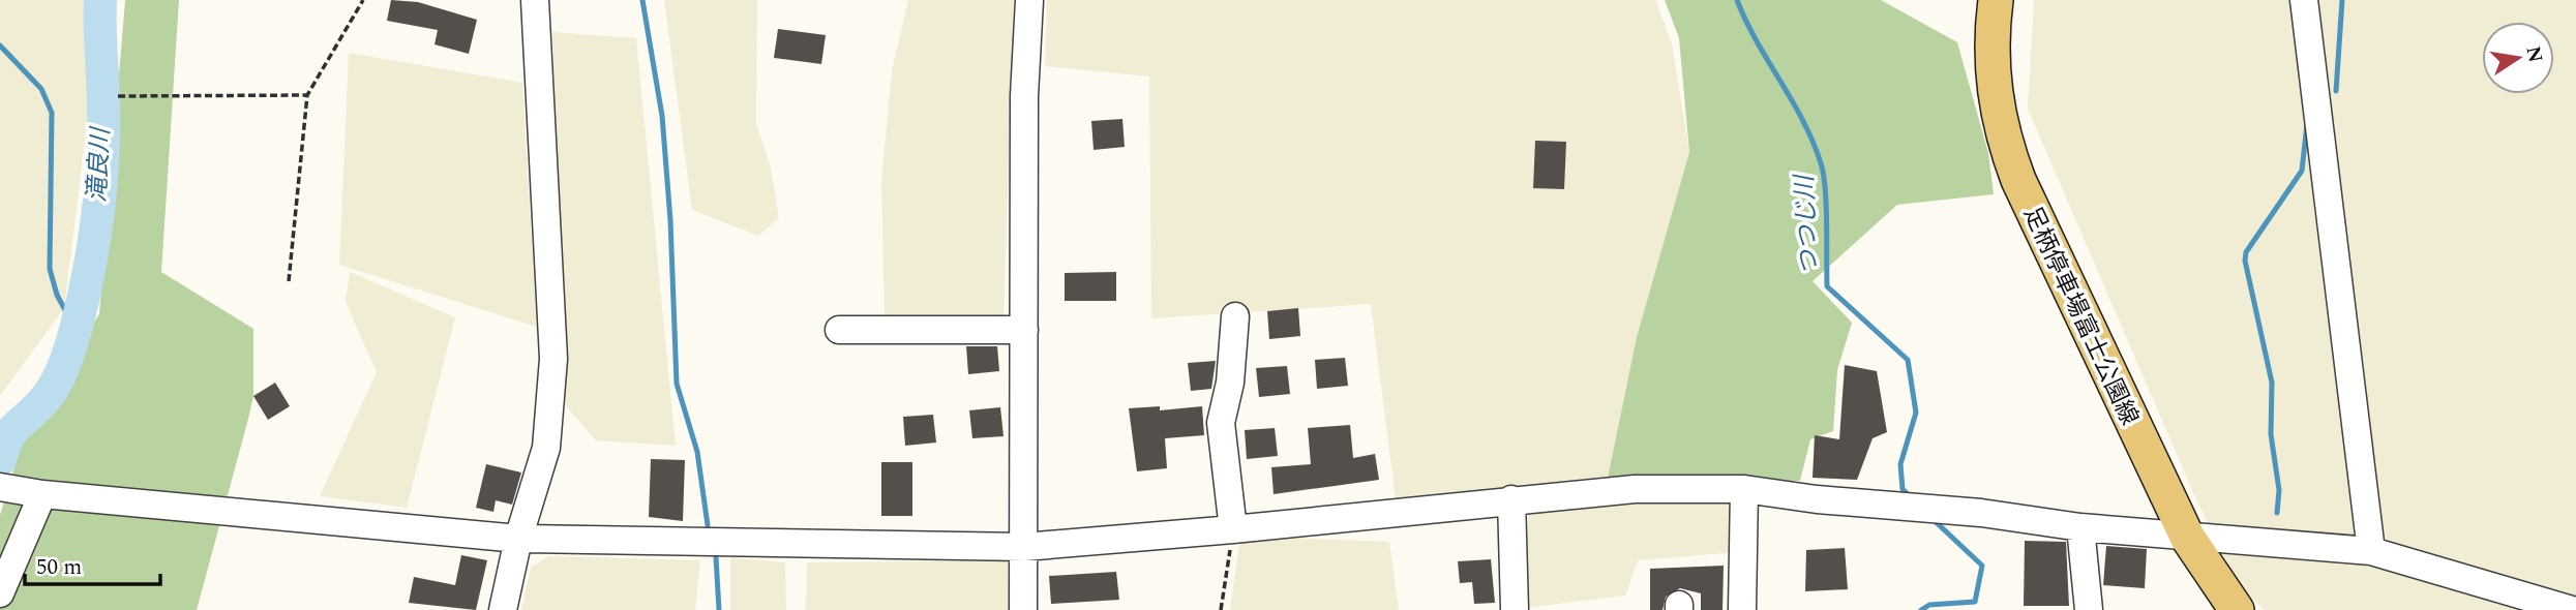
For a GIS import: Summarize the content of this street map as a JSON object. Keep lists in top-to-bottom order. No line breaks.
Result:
{"streets":{"main road":["足柄停車場富士公園線"]},"water":["滝良川","つつじ川"],"scale_bar":"50 m","north":"right"}
